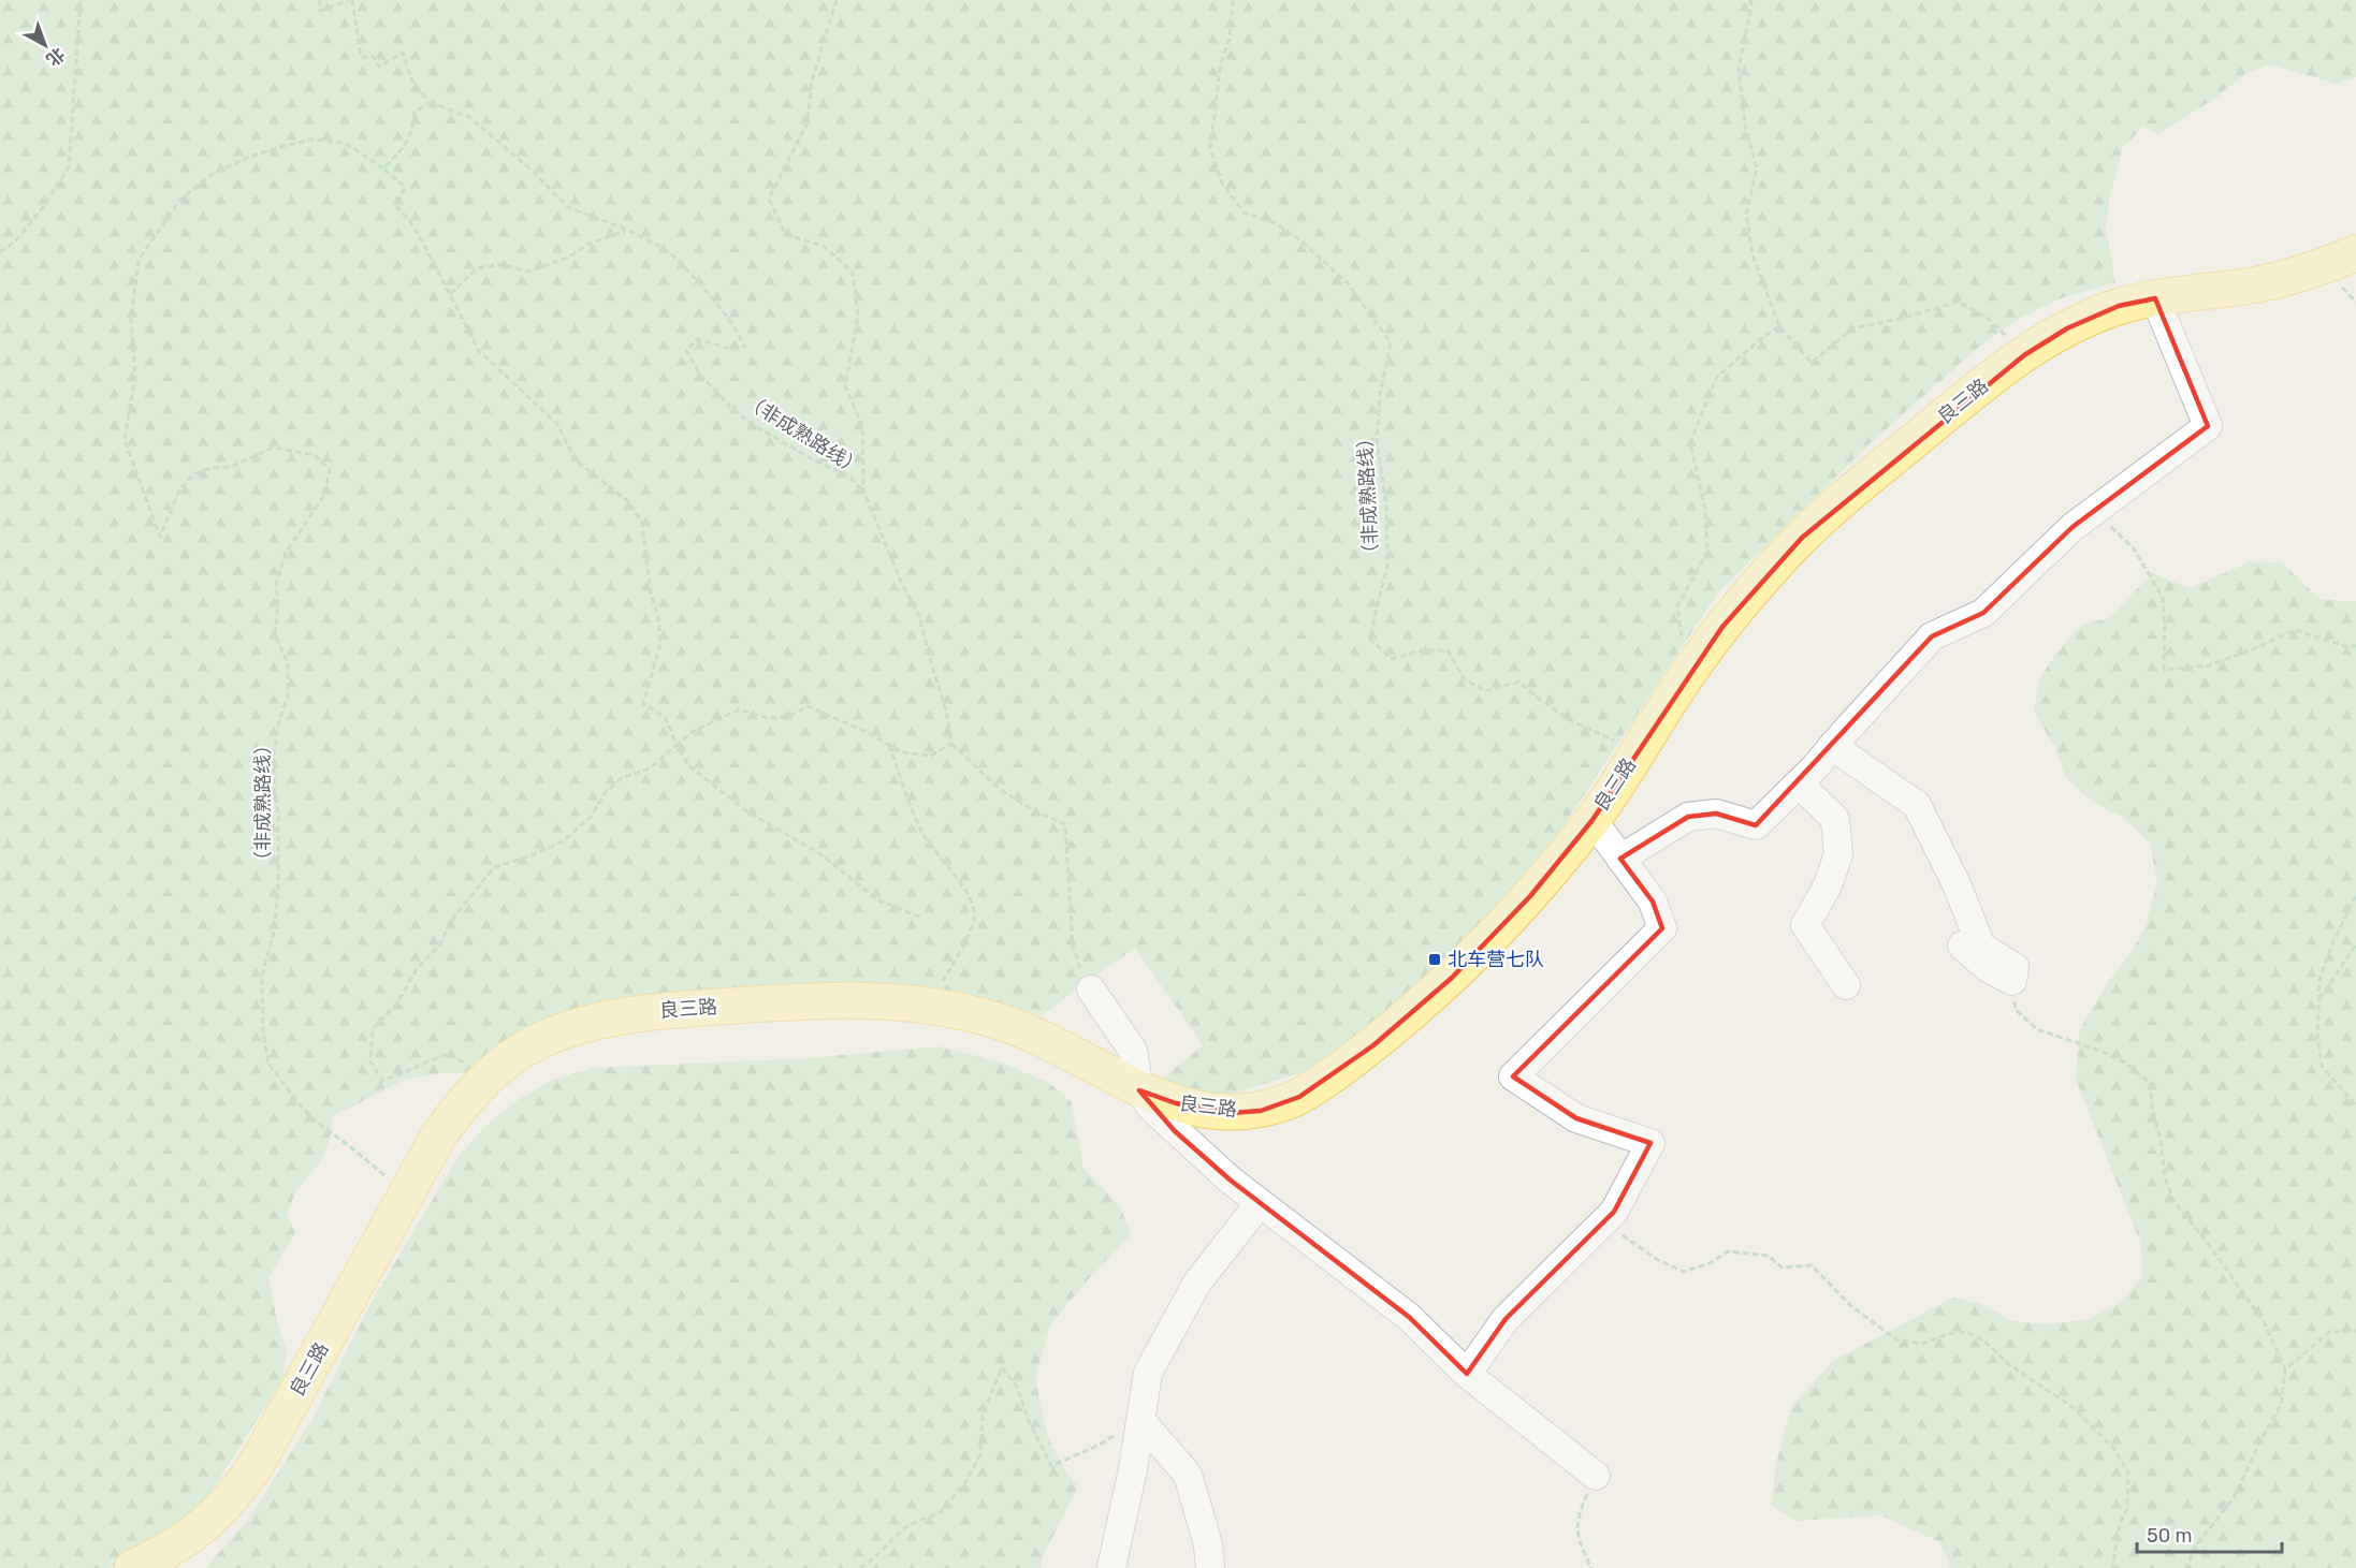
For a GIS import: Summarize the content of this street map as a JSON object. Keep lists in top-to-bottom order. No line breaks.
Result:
{"streets":{"main road":["良三路"],"path":["（非成熟路线）"]},"crossings":[["良三路","（非成熟路线）"]],"places":{"transit":["北车营七队"]},"scale_bar":"50 m","north":"bottom right"}
